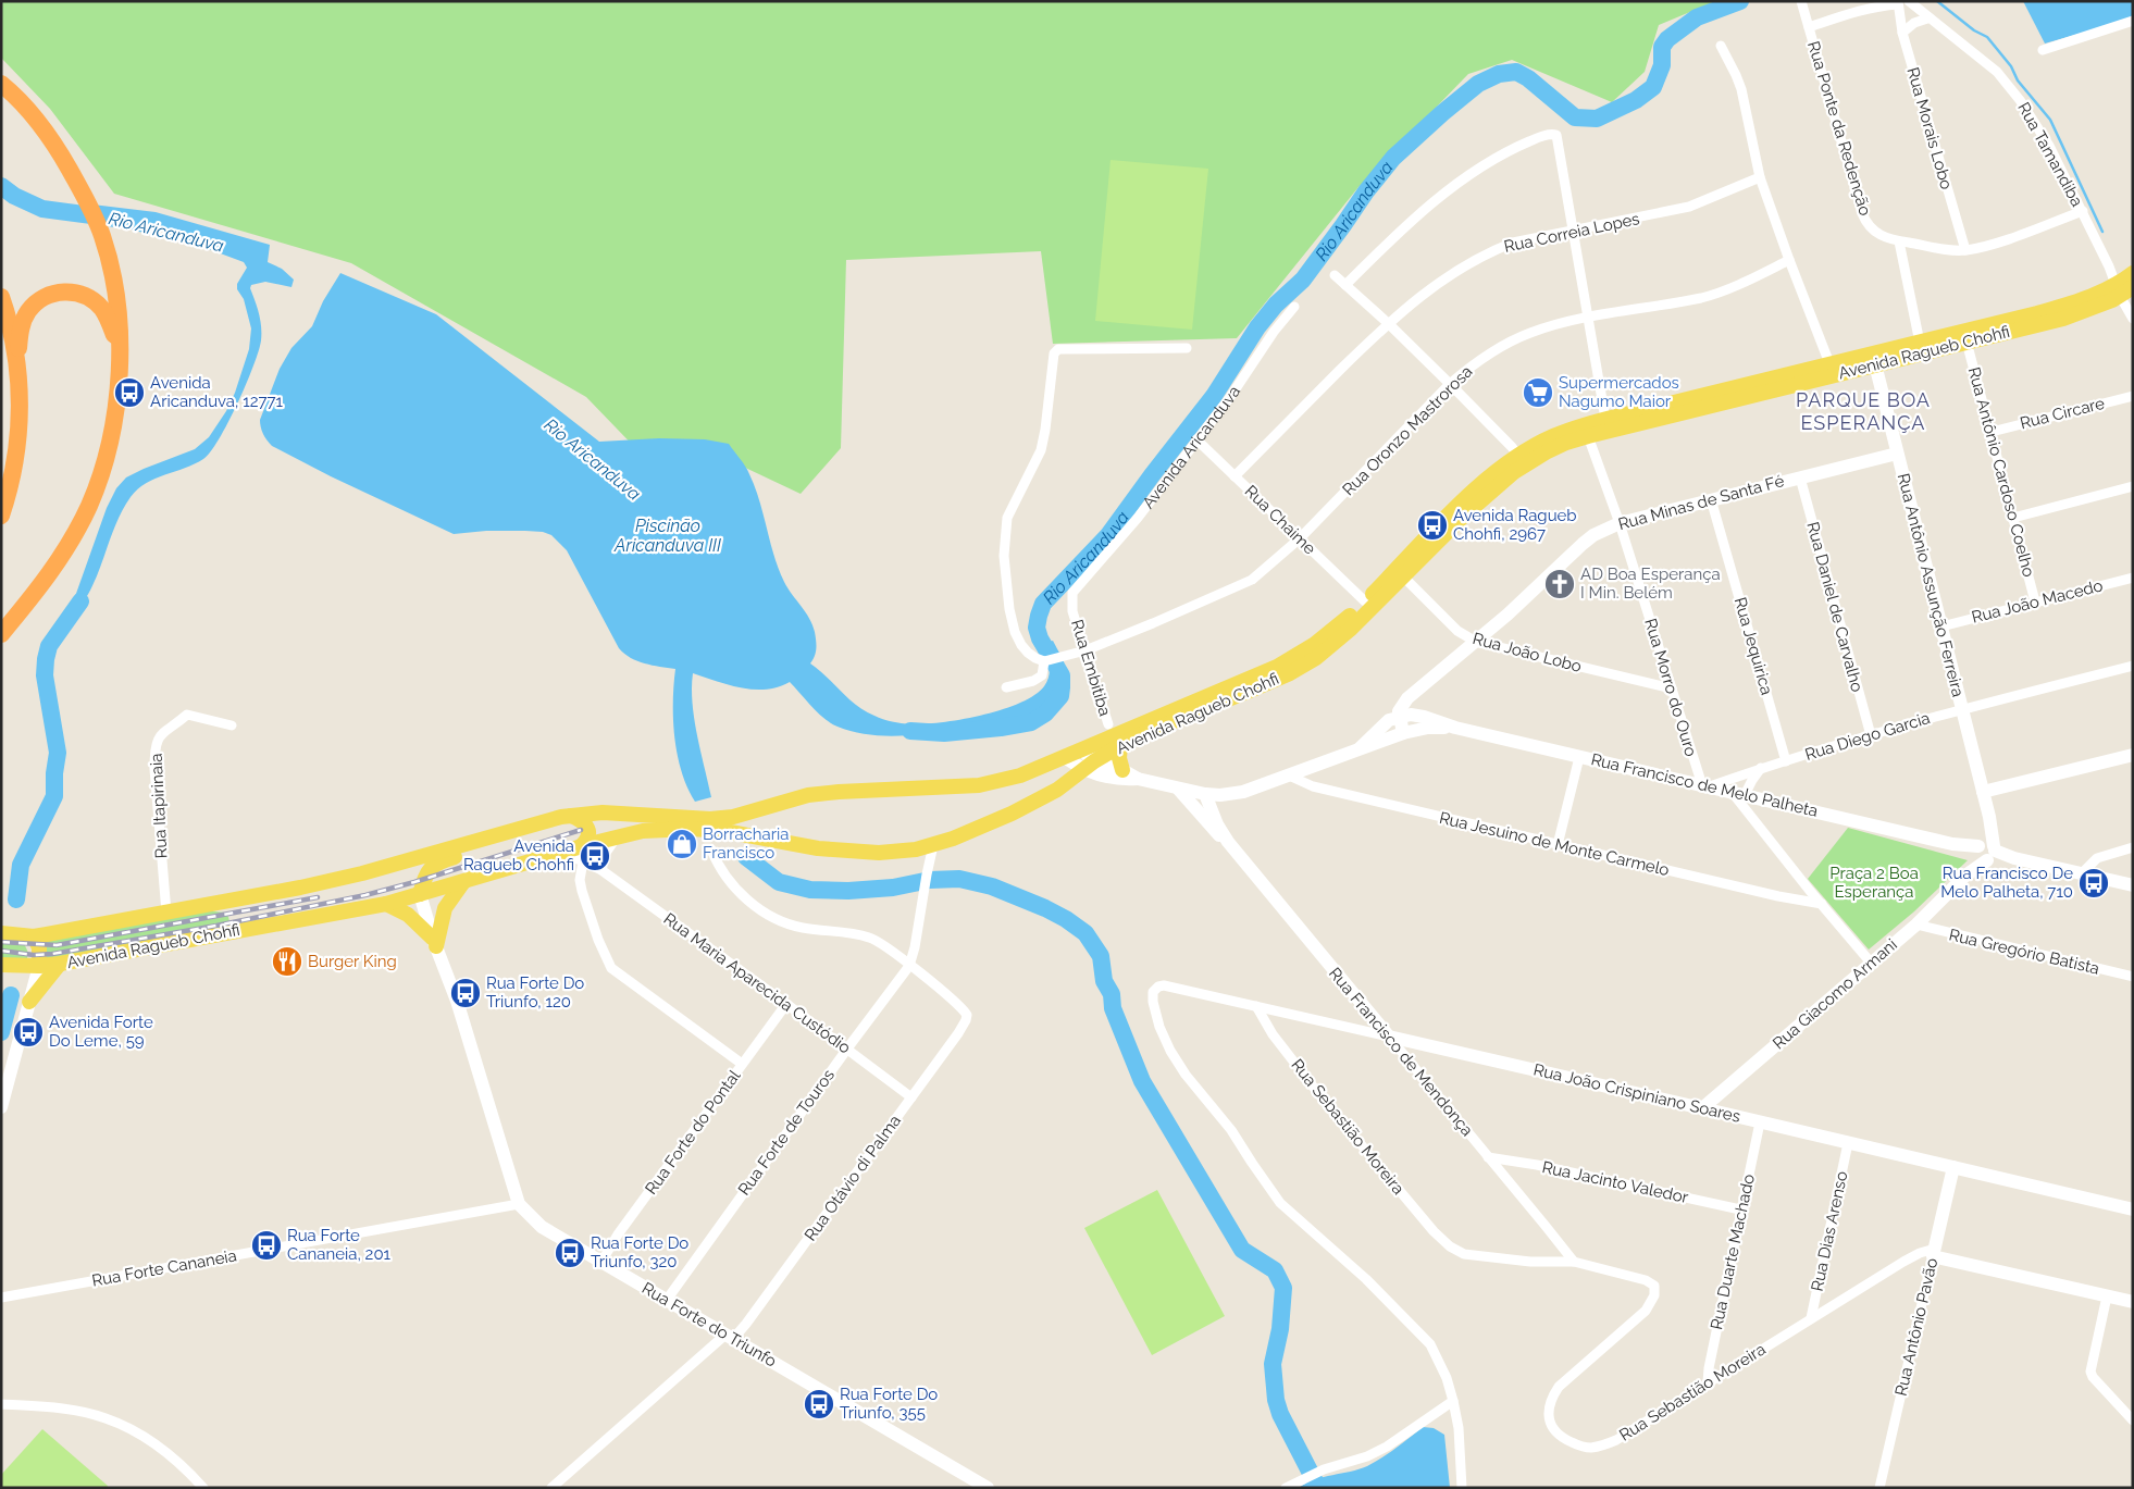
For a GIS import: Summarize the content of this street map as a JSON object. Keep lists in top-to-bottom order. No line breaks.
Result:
{"streets":{"main road":["Avenida Ragueb Chohfi"],"street":["Rua Ponte da Redenção","Rua Morais Lobo","Rua Tamandiba","Rua Correia Lopes","Rua Circare","Rua Oronzo Mastrorosa","Avenida Aricanduva","Rua Antônio Cardoso Coelho","Rua Minas de Santa Fé","Rua Chaime","Rua Antônio Assunção Ferreira","Rua João Macedo","Rua Daniel de Carvalho","Rua Jequirica","Rua João Lobo","Rua Embitiba","Rua Morro do Ouro","Rua Diego Garcia","Rua Francisco de Melo Palheta","Rua Itapirinaia","Rua Jesuino de Monte Carmelo","Rua Gregório Batista","Rua Maria Aparecida Custódio","Rua Giacomo Armani","Rua Francisco de Mendonça","Rua João Crispiniano Soares","Rua Sebastião Moreira","Rua Forte do Pontal","Rua Forte de Touros","Rua Otávio di Palma","Rua Jacinto Valedor","Rua Dias Arenso","Rua Duarte Machado","Rua Forte Cananeia","Rua Forte do Triunfo","Rua Antônio Pavão"]},"crossings":[["Rua Ponte da Redenção","Rua Morais Lobo"],["Rua Ponte da Redenção","Rua Tamandiba"],["Rua Tamandiba","Avenida Ragueb Chohfi"],["Rua Correia Lopes","Rua Chaime"],["Avenida Ragueb Chohfi","Rua Antônio Cardoso Coelho"],["Avenida Ragueb Chohfi","Rua Chaime"],["Avenida Ragueb Chohfi","Rua Antônio Assunção Ferreira"],["Avenida Ragueb Chohfi","Rua João Lobo"],["Avenida Ragueb Chohfi","Rua Morro do Ouro"],["Avenida Ragueb Chohfi","Rua Francisco de Melo Palheta"],["Avenida Ragueb Chohfi","Rua Itapirinaia"],["Avenida Ragueb Chohfi","Rua Maria Aparecida Custódio"],["Avenida Ragueb Chohfi","Rua Forte do Triunfo"],["Rua Circare","Rua Antônio Cardoso Coelho"],["Rua Oronzo Mastrorosa","Rua Chaime"],["Rua Oronzo Mastrorosa","Rua Embitiba"],["Avenida Aricanduva","Rua Chaime"],["Avenida Aricanduva","Rua Embitiba"],["Rua Antônio Cardoso Coelho","Rua João Macedo"],["Rua Minas de Santa Fé","Rua Antônio Assunção Ferreira"],["Rua Minas de Santa Fé","Rua Daniel de Carvalho"],["Rua Minas de Santa Fé","Rua Jequirica"],["Rua Minas de Santa Fé","Rua João Lobo"],["Rua Minas de Santa Fé","Rua Morro do Ouro"],["Rua Minas de Santa Fé","Rua Francisco de Melo Palheta"],["Rua Antônio Assunção Ferreira","Rua João Macedo"],["Rua Antônio Assunção Ferreira","Rua Diego Garcia"],["Rua Antônio Assunção Ferreira","Rua Francisco de Melo Palheta"],["Rua Antônio Assunção Ferreira","Rua Giacomo Armani"],["Rua Daniel de Carvalho","Rua Diego Garcia"],["Rua Jequirica","Rua Diego Garcia"],["Rua João Lobo","Rua Morro do Ouro"],["Rua Morro do Ouro","Rua Diego Garcia"],["Rua Morro do Ouro","Rua Francisco de Melo Palheta"],["Rua Diego Garcia","Rua Francisco de Melo Palheta"],["Rua Francisco de Melo Palheta","Rua Jesuino de Monte Carmelo"],["Rua Francisco de Melo Palheta","Rua Giacomo Armani"],["Rua Francisco de Melo Palheta","Rua Francisco de Mendonça"],["Rua Gregório Batista","Rua Giacomo Armani"],["Rua Maria Aparecida Custódio","Rua Forte do Pontal"],["Rua Maria Aparecida Custódio","Rua Forte de Touros"],["Rua Maria Aparecida Custódio","Rua Otávio di Palma"],["Rua Giacomo Armani","Rua João Crispiniano Soares"],["Rua Francisco de Mendonça","Rua João Crispiniano Soares"],["Rua Francisco de Mendonça","Rua Sebastião Moreira"],["Rua Francisco de Mendonça","Rua Jacinto Valedor"],["Rua João Crispiniano Soares","Rua Sebastião Moreira"],["Rua João Crispiniano Soares","Rua Dias Arenso"],["Rua João Crispiniano Soares","Rua Duarte Machado"],["Rua João Crispiniano Soares","Rua Antônio Pavão"],["Rua Sebastião Moreira","Rua Dias Arenso"],["Rua Sebastião Moreira","Rua Duarte Machado"],["Rua Sebastião Moreira","Rua Antônio Pavão"],["Rua Forte do Pontal","Rua Forte do Triunfo"],["Rua Forte de Touros","Rua Otávio di Palma"],["Rua Forte de Touros","Rua Forte do Triunfo"],["Rua Otávio di Palma","Rua Forte do Triunfo"],["Rua Jacinto Valedor","Rua Duarte Machado"],["Rua Forte Cananeia","Rua Forte do Triunfo"]],"districts":["PARQUE BOA ESPERANÇA"],"water":["Rio Aricanduva","Piscinão Aricanduva III"],"parks":["Praça 2 Boa Esperança"],"places":{"bus stop":["Avenida Aricanduva, 12771","Avenida Ragueb Chohfi, 2967","Avenida Ragueb Chohfi","Rua Francisco De Melo Palheta, 710","Rua Forte Do Triunfo, 120","Avenida Forte Do Leme, 59","Rua Forte Cananeia, 201","Rua Forte Do Triunfo, 320","Rua Forte Do Triunfo, 355"],"supermarket":["Supermercados Nagumo Maior"],"church":["AD Boa Esperança I Min. Belém"],"shop":["Borracharia Francisco"],"restaurant":["Burger King"]}}
